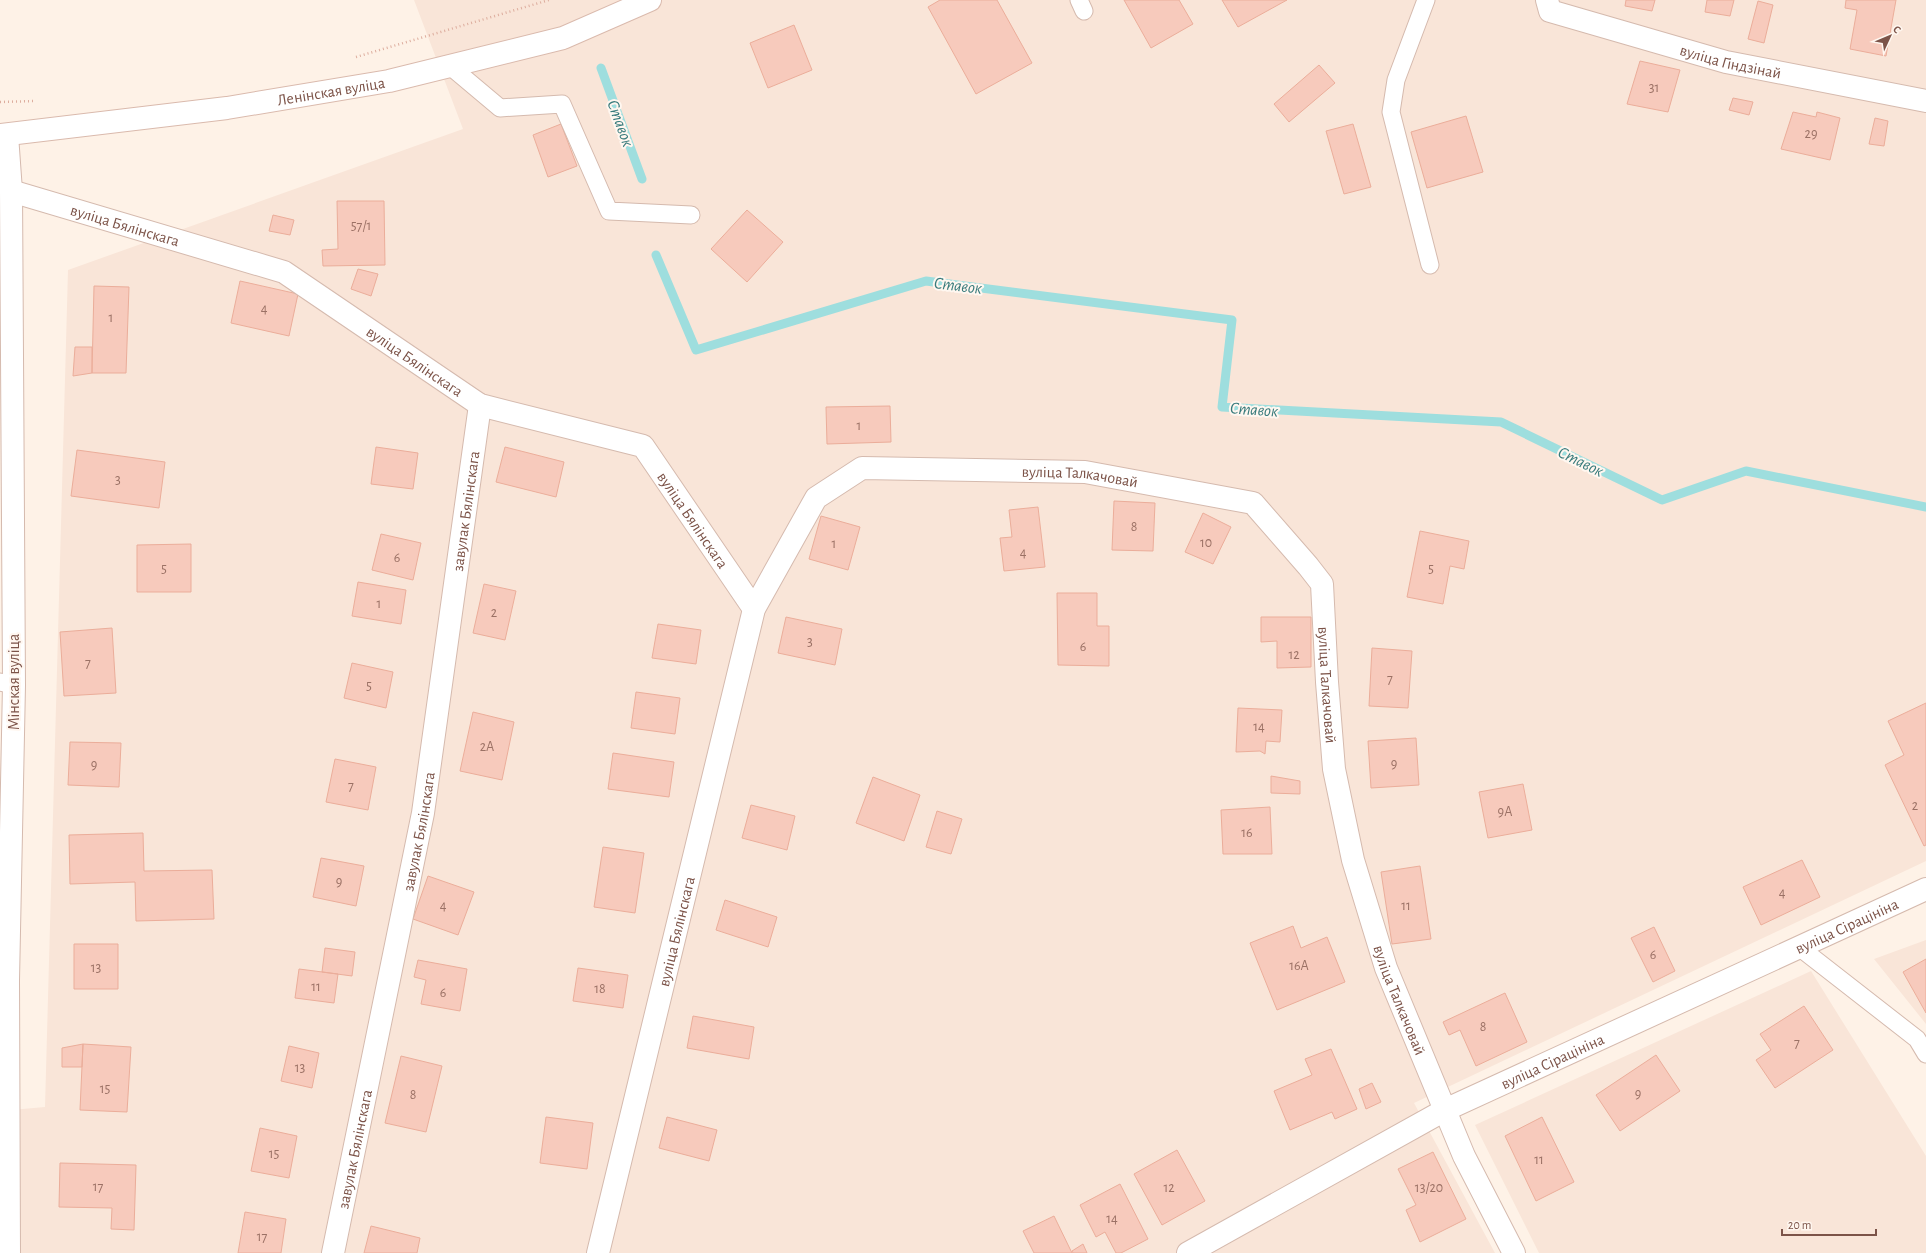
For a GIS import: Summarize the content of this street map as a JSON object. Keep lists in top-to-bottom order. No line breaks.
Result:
{"streets":{"street":["вуліца Гіндзінай","Ленінская вуліца","вуліца Бялінскага","вуліца Талкачовай","завулак Бялінскага","Мінская вуліца","вуліца Сірацініна"]},"crossings":[["Ленінская вуліца","Мінская вуліца"],["вуліца Бялінскага","вуліца Талкачовай"],["вуліца Бялінскага","завулак Бялінскага"],["вуліца Бялінскага","Мінская вуліца"],["вуліца Талкачовай","вуліца Сірацініна"]],"water":["Ставок"],"house_numbers":["31","29","57/1","4","1","1","3","8","10","1","4","6","5","5","1","2","3","6","12","7","7","5","14","2А","9","9","7","2","9А","16","9","4","4","11","6","16А","13","11","18","6","8","7","13","15","9","8","15","11","17","12","13/20","14","17"],"scale_bar":"20 m","north":"top right"}
